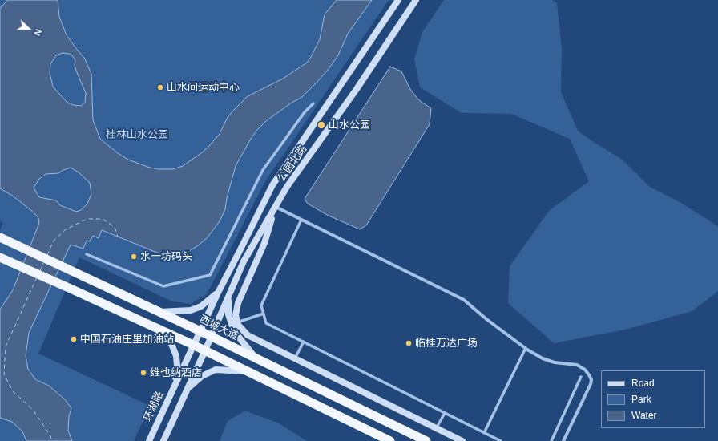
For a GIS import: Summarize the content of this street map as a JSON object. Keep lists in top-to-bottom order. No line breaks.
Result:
{"streets":{"highway":["西城大道"],"main road":["公园北路","环湖路"]},"crossings":[["公园北路","西城大道"],["公园北路","环湖路"]],"parks":["桂林山水公园"],"places":["山水间运动中心","山水公园","水一坊码头","中国石油庄里加油站","临桂万达广场","维也纳酒店"],"legend":["Road","Park","Water"],"north":"right"}
